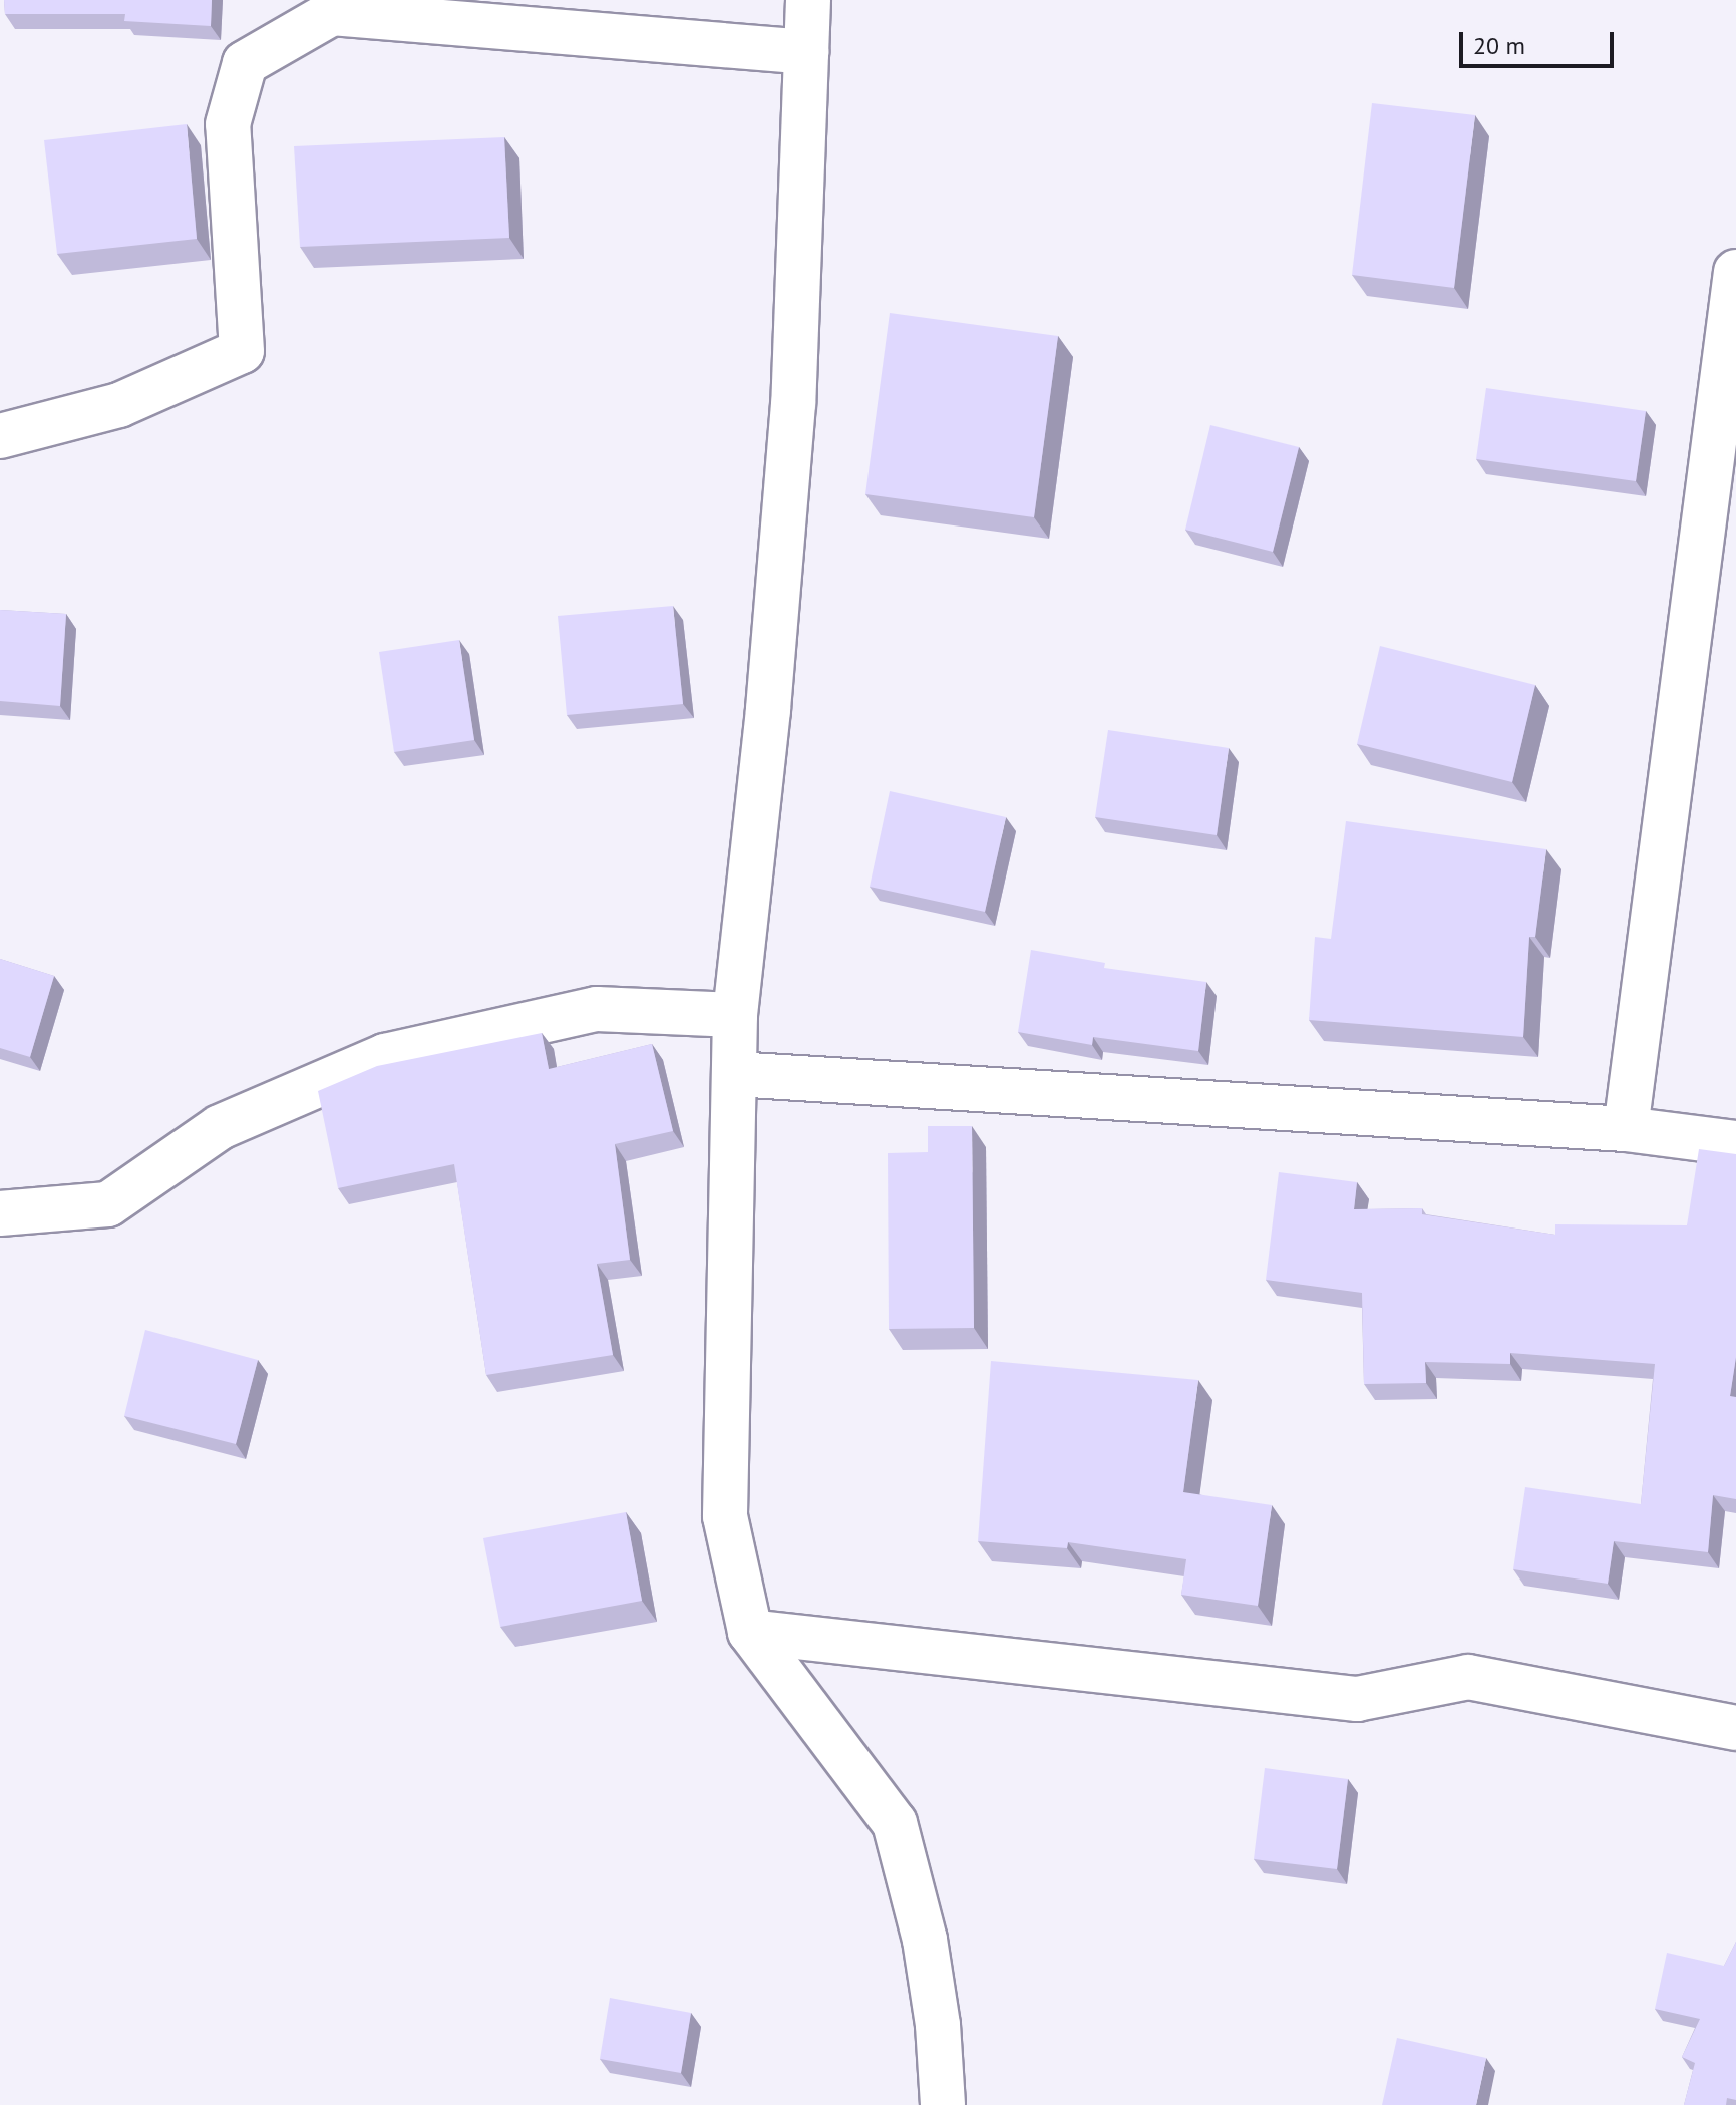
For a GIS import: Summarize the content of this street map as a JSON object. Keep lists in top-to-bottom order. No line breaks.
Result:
{"scale_bar":"20 m"}
